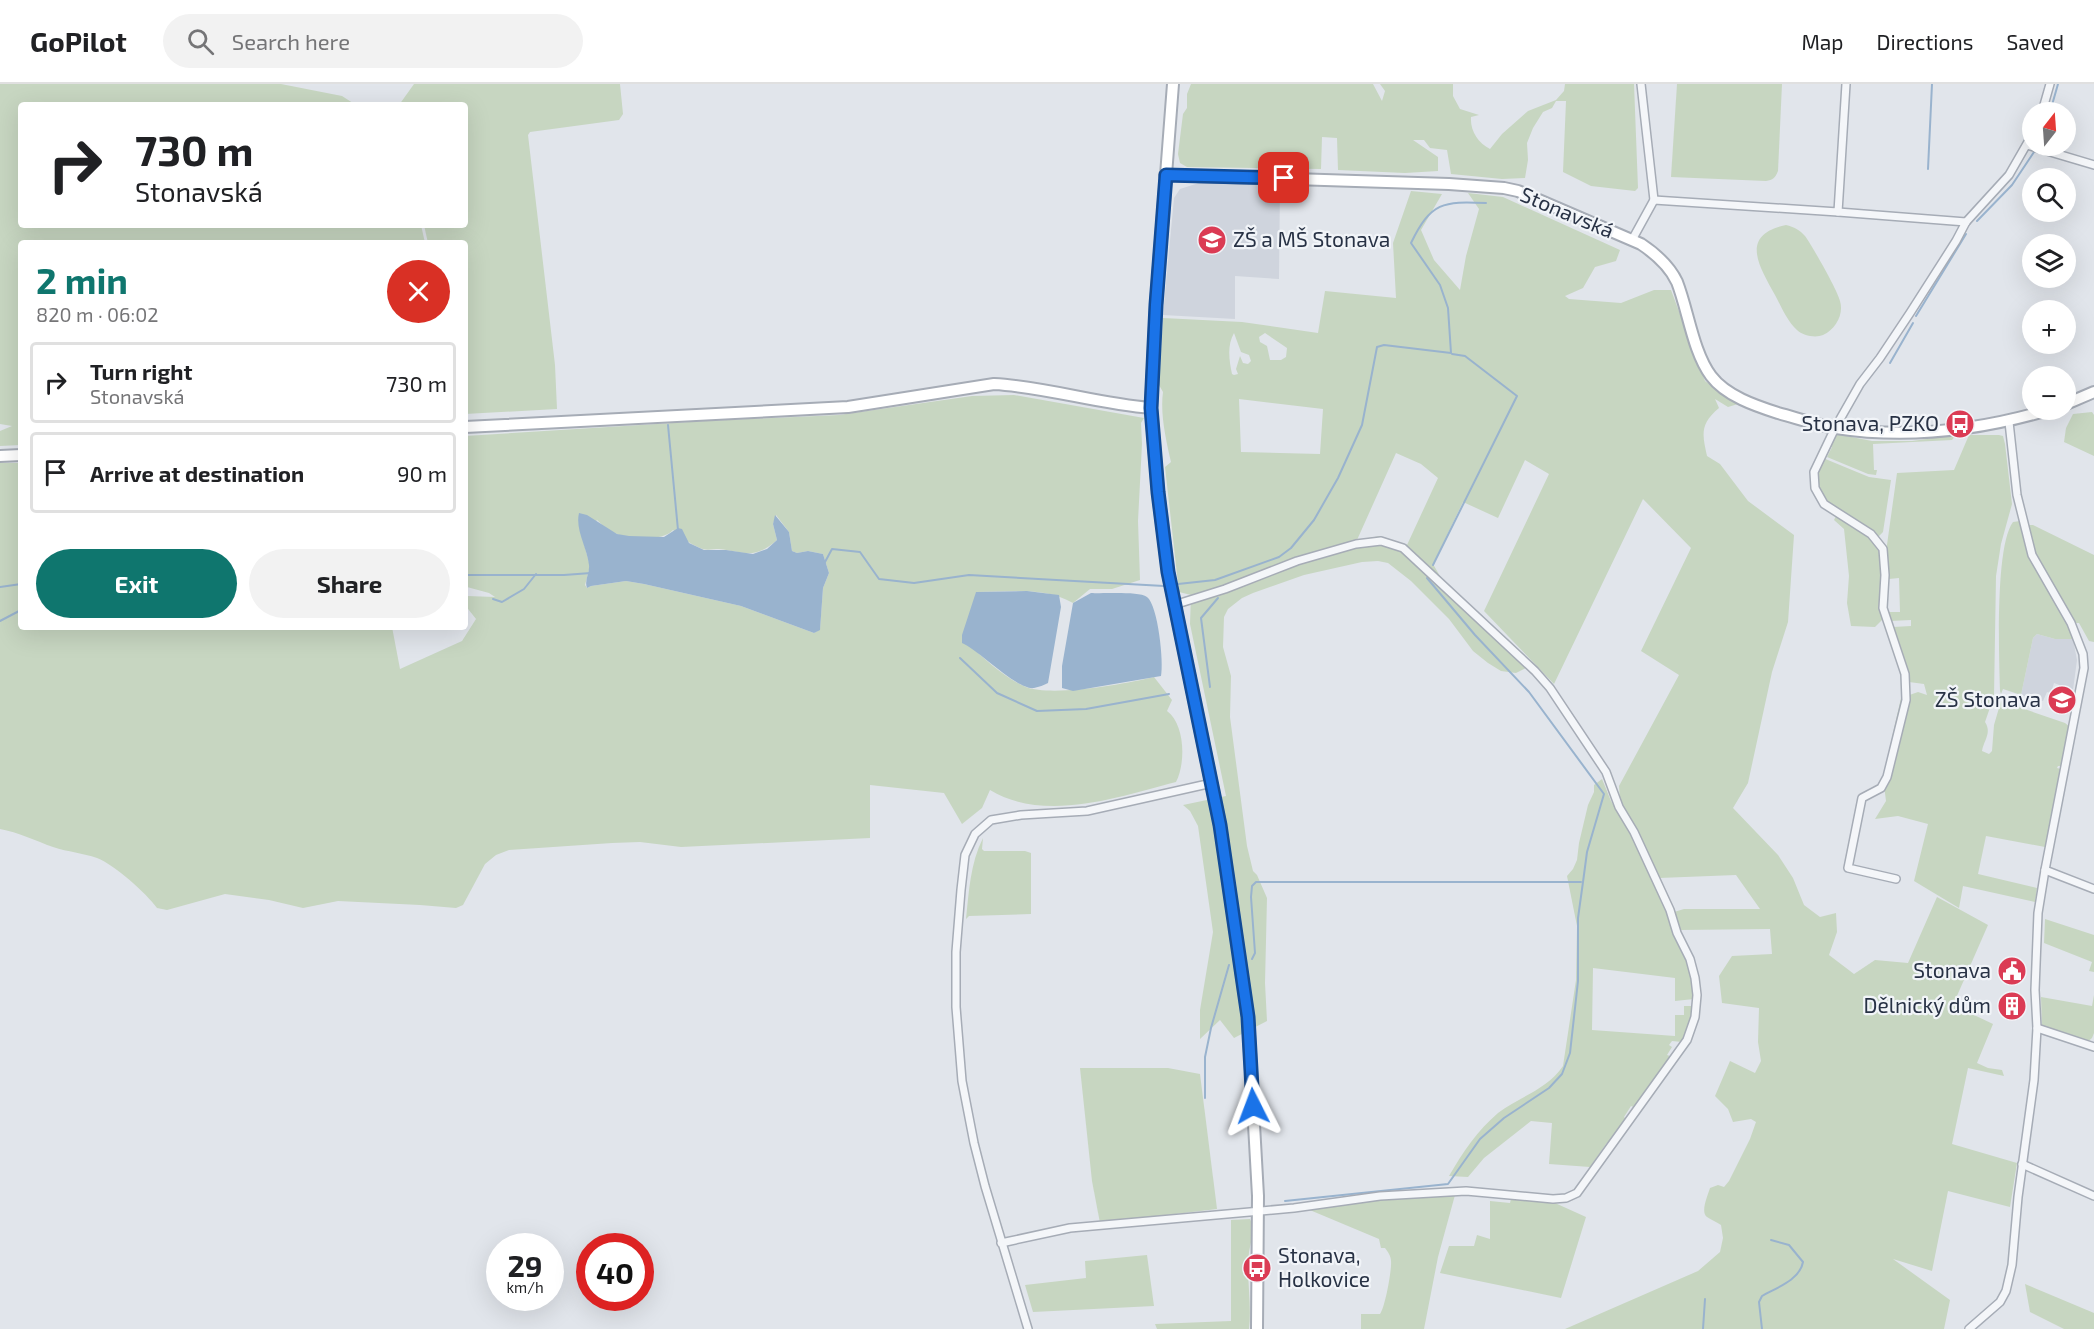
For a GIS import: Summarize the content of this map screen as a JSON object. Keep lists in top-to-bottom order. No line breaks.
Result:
{"streets":{"street":["Stonavská"]},"places":{"school or university":["ZŠ a MŠ Stonava","ZŠ Stonava"],"bus stop":["Stonava, PZKO","Stonava, Holkovice"],"public building":["Stonava"],"building":["Dělnický dům"]},"north":"top","page":{"header":"GoPilot","search":"Search here","nav":["Map","Directions","Saved"],"map_buttons":["+","−"],"turn":["730 m","Stonavská"],"heading":["2 min","820 m · 06:02"],"list":[{"name":"Turn right","note":"Stonavská","value":"730 m"},{"name":"Arrive at destination","value":"90 m"}],"buttons":["Exit","Share"],"speed":"29 km/h","limit":"40"}}
